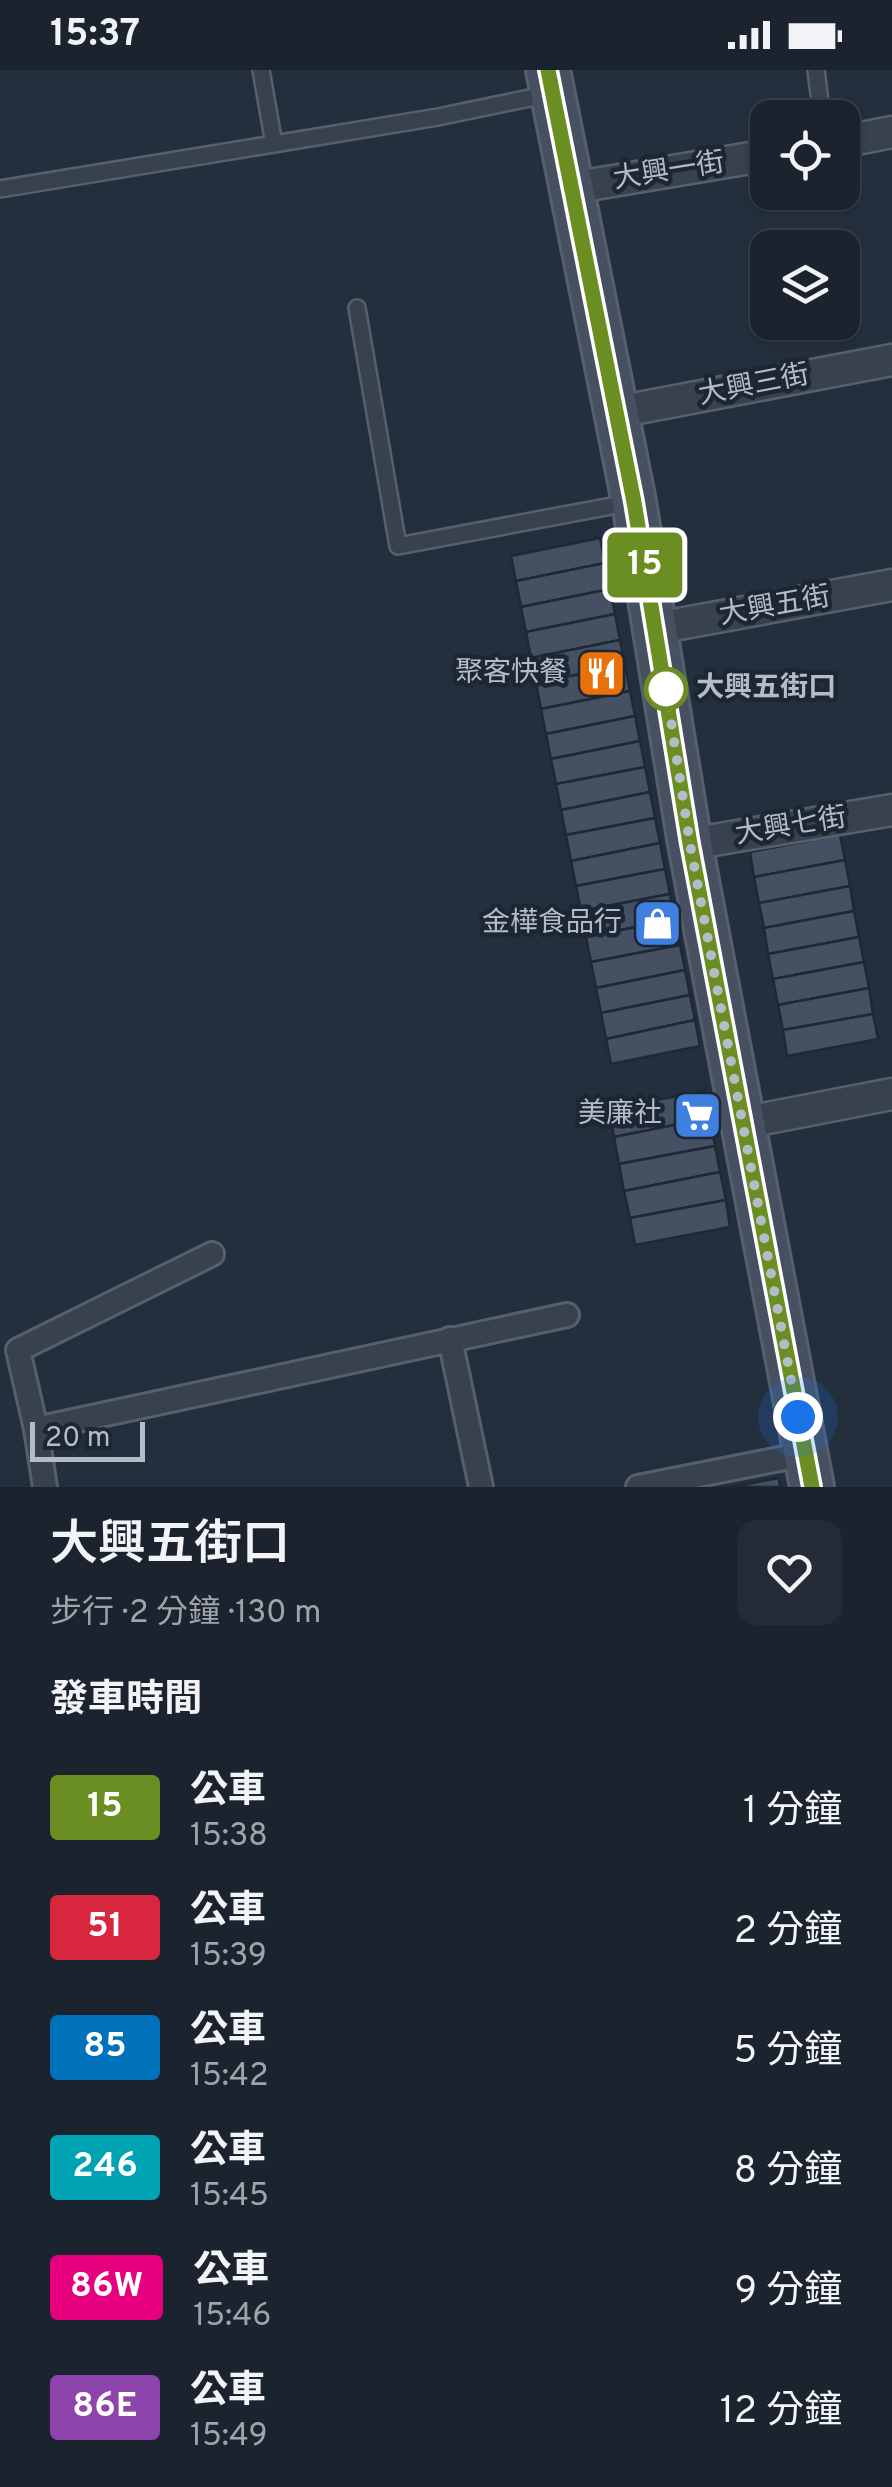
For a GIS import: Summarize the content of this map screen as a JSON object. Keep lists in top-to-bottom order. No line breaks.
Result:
{"streets":{"street":["大興一街","大興三街","大興五街","大興七街"]},"places":{"restaurant":["聚客快餐"],"other":["大興五街口"],"shop":["金樺食品行"],"supermarket":["美廉社"]},"lines":["bus line 15"],"scale_bar":"20 m","page":{"status":"15:37","on_map":"15","scale":"20 m","heading":[["大興五街口","步行 · 2 分鐘 · 130 m"],"發車時間"],"list":[{"mark":"15","name":"公車","note":"15:38","value":"1 分鐘"},{"mark":"51","name":"公車","note":"15:39","value":"2 分鐘"},{"mark":"85","name":"公車","note":"15:42","value":"5 分鐘"},{"mark":"246","name":"公車","note":"15:45","value":"8 分鐘"},{"mark":"86W","name":"公車","note":"15:46","value":"9 分鐘"},{"mark":"86E","name":"公車","note":"15:49","value":"12 分鐘"}]}}
